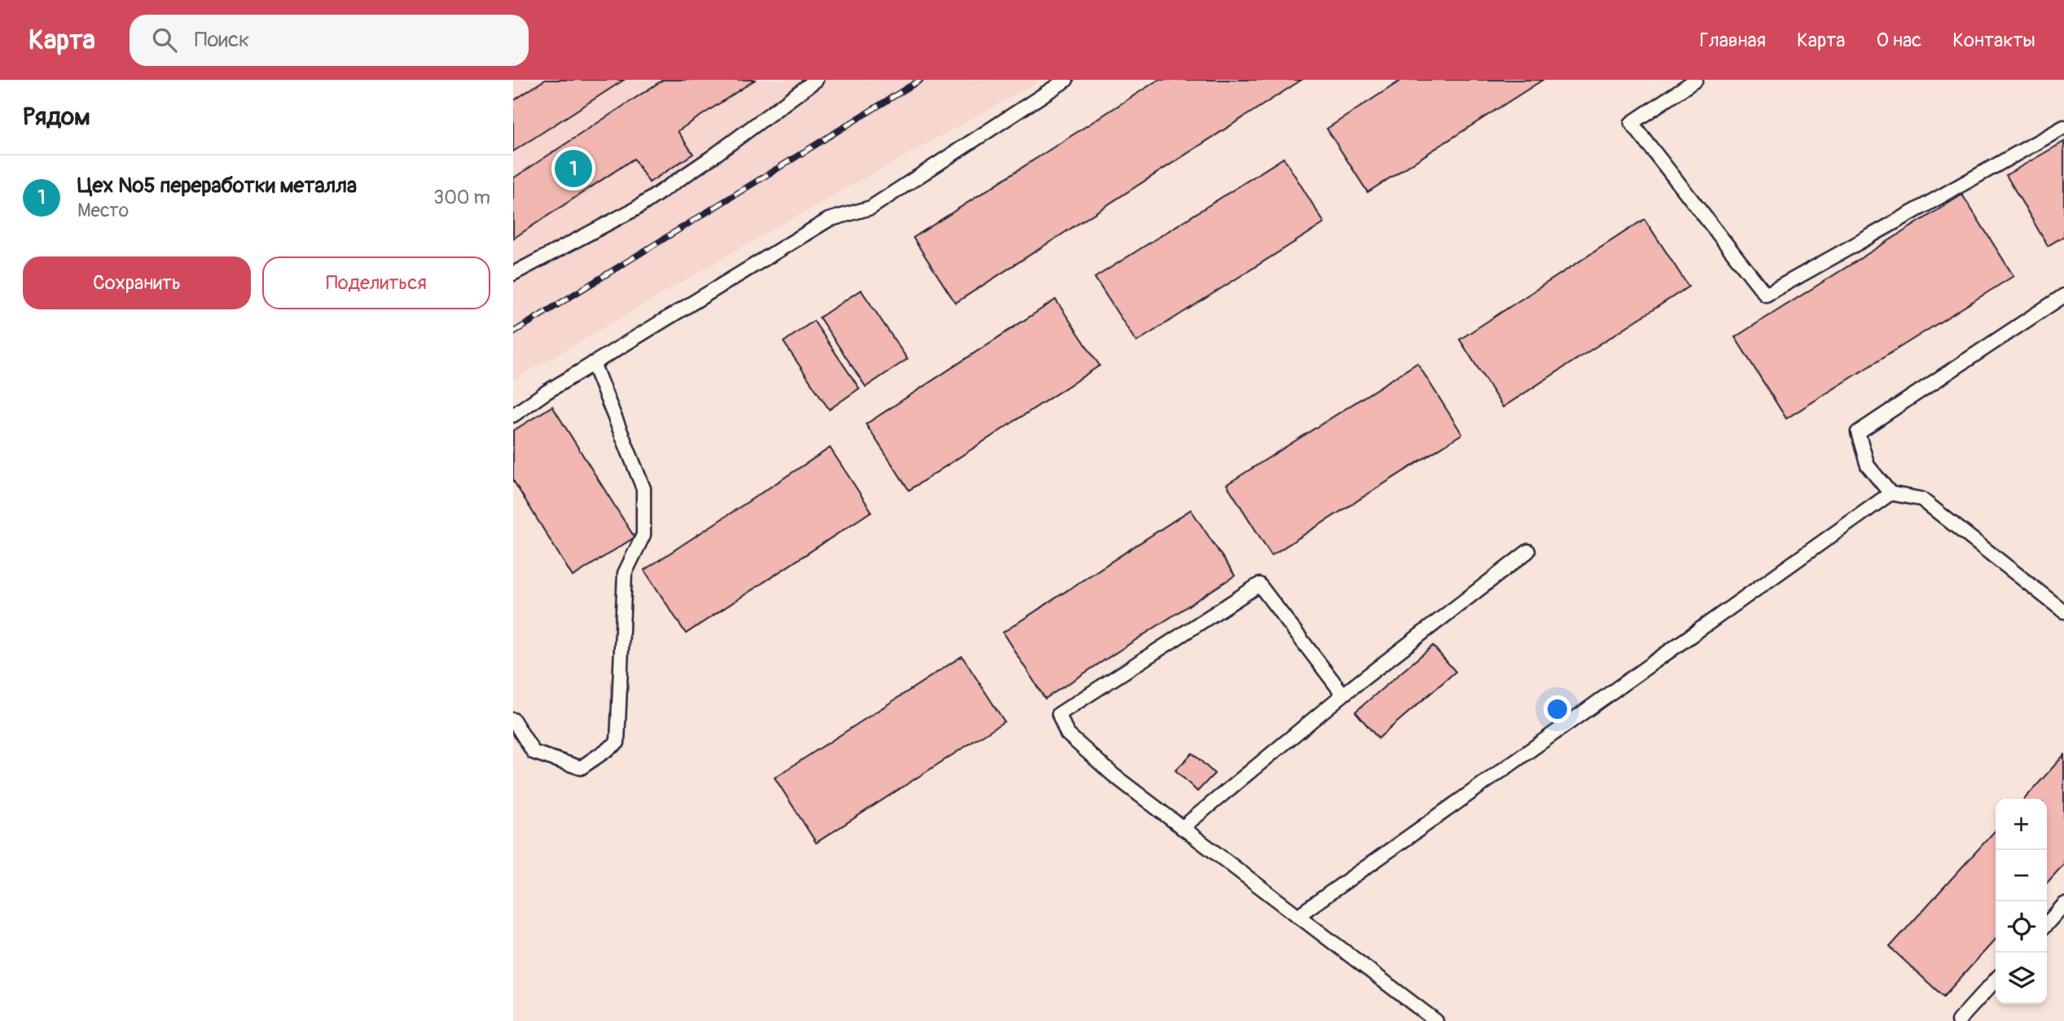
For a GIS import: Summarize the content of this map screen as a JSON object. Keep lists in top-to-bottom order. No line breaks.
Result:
{"page":{"header":"Карта","search":"Поиск","nav":["Главная","Карта","О нас","Контакты"],"heading":"Рядом","pins":"1","list":[{"mark":"1","name":"Цех №5 переработки металла","note":"Место","value":"300 m"}],"buttons":["Сохранить","Поделиться"],"map_buttons":["+","−"]}}
